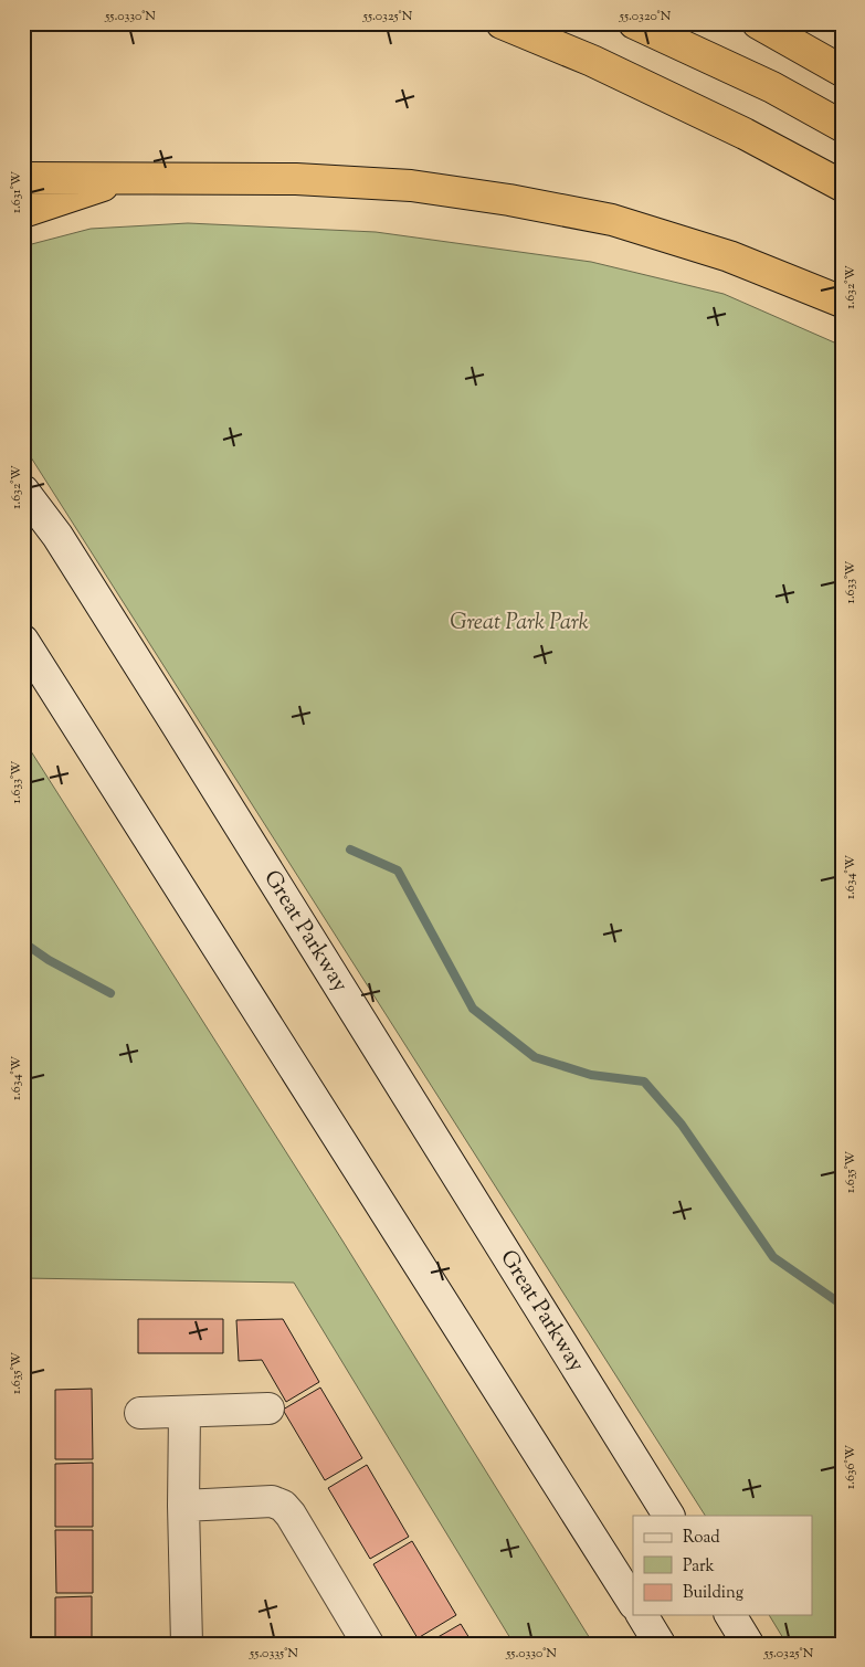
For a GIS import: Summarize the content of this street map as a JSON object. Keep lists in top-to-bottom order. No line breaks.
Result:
{"streets":{"street":["Great Parkway"]},"parks":["Great Park Park"],"legend":["Road","Park","Building"],"coordinates":["55.0330°N","55.0325°N","55.0320°N","1.631°W","1.632°W","1.633°W","1.634°W","1.635°W","1.636°W","55.0335°N"]}
